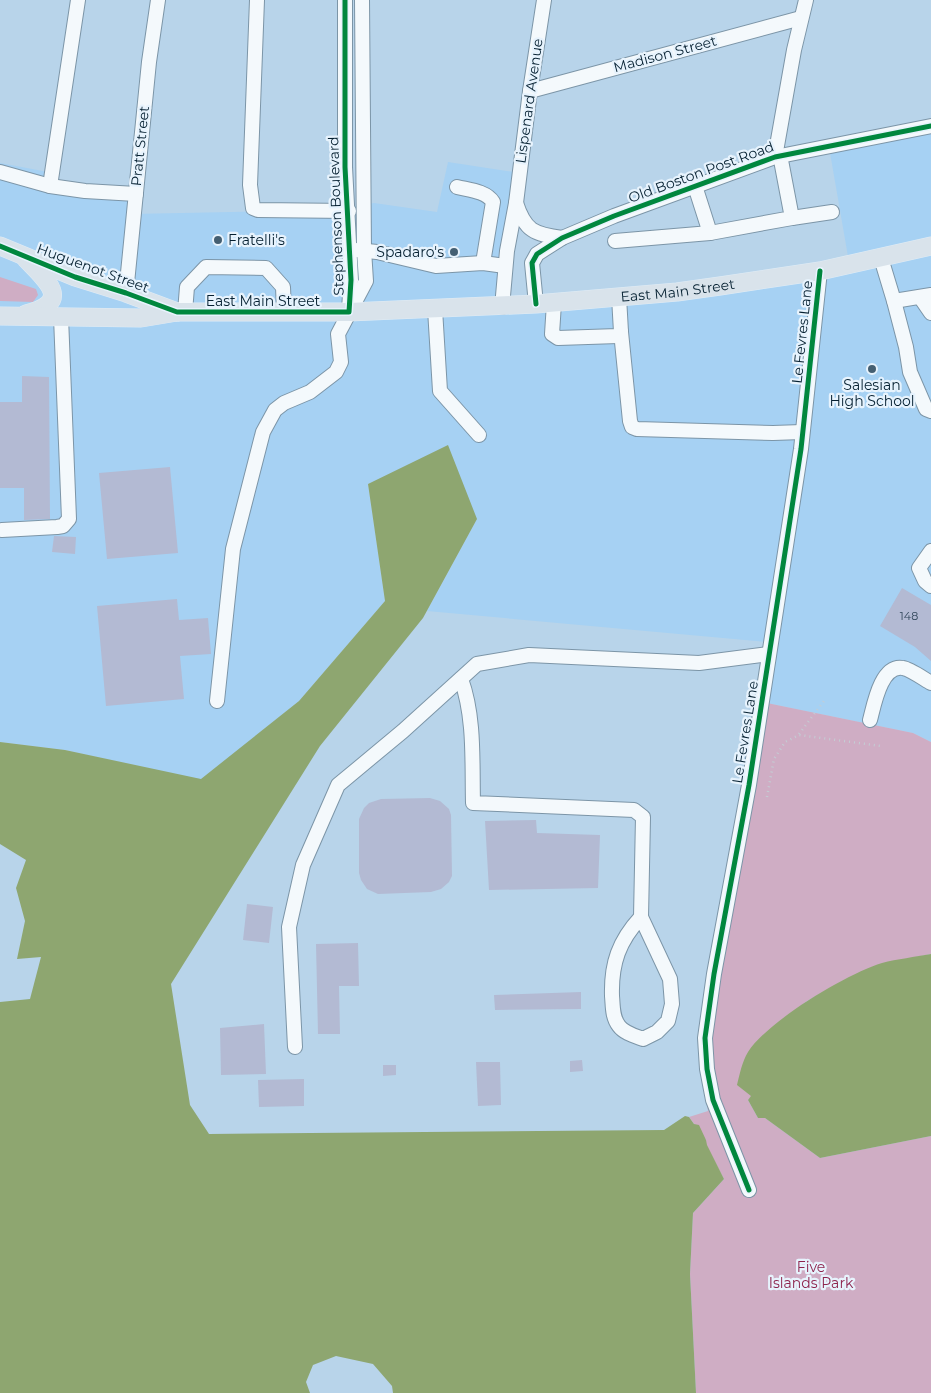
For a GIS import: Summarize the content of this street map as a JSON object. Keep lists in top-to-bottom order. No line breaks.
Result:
{"streets":{"main road":["Huguenot Street","East Main Street"],"street":["Madison Street","Lispenard Avenue","Pratt Street","Old Boston Post Road","Stephenson Boulevard","Le Fevres Lane"]},"crossings":[["Madison Street","Lispenard Avenue"],["Lispenard Avenue","East Main Street"],["Pratt Street","Huguenot Street"],["Old Boston Post Road","East Main Street"],["Stephenson Boulevard","East Main Street"],["Huguenot Street","East Main Street"],["East Main Street","Le Fevres Lane"]],"parks":["Five Islands Park"],"places":["Fratelli's","Spadaro's","Salesian High School"],"house_numbers":["148"]}
